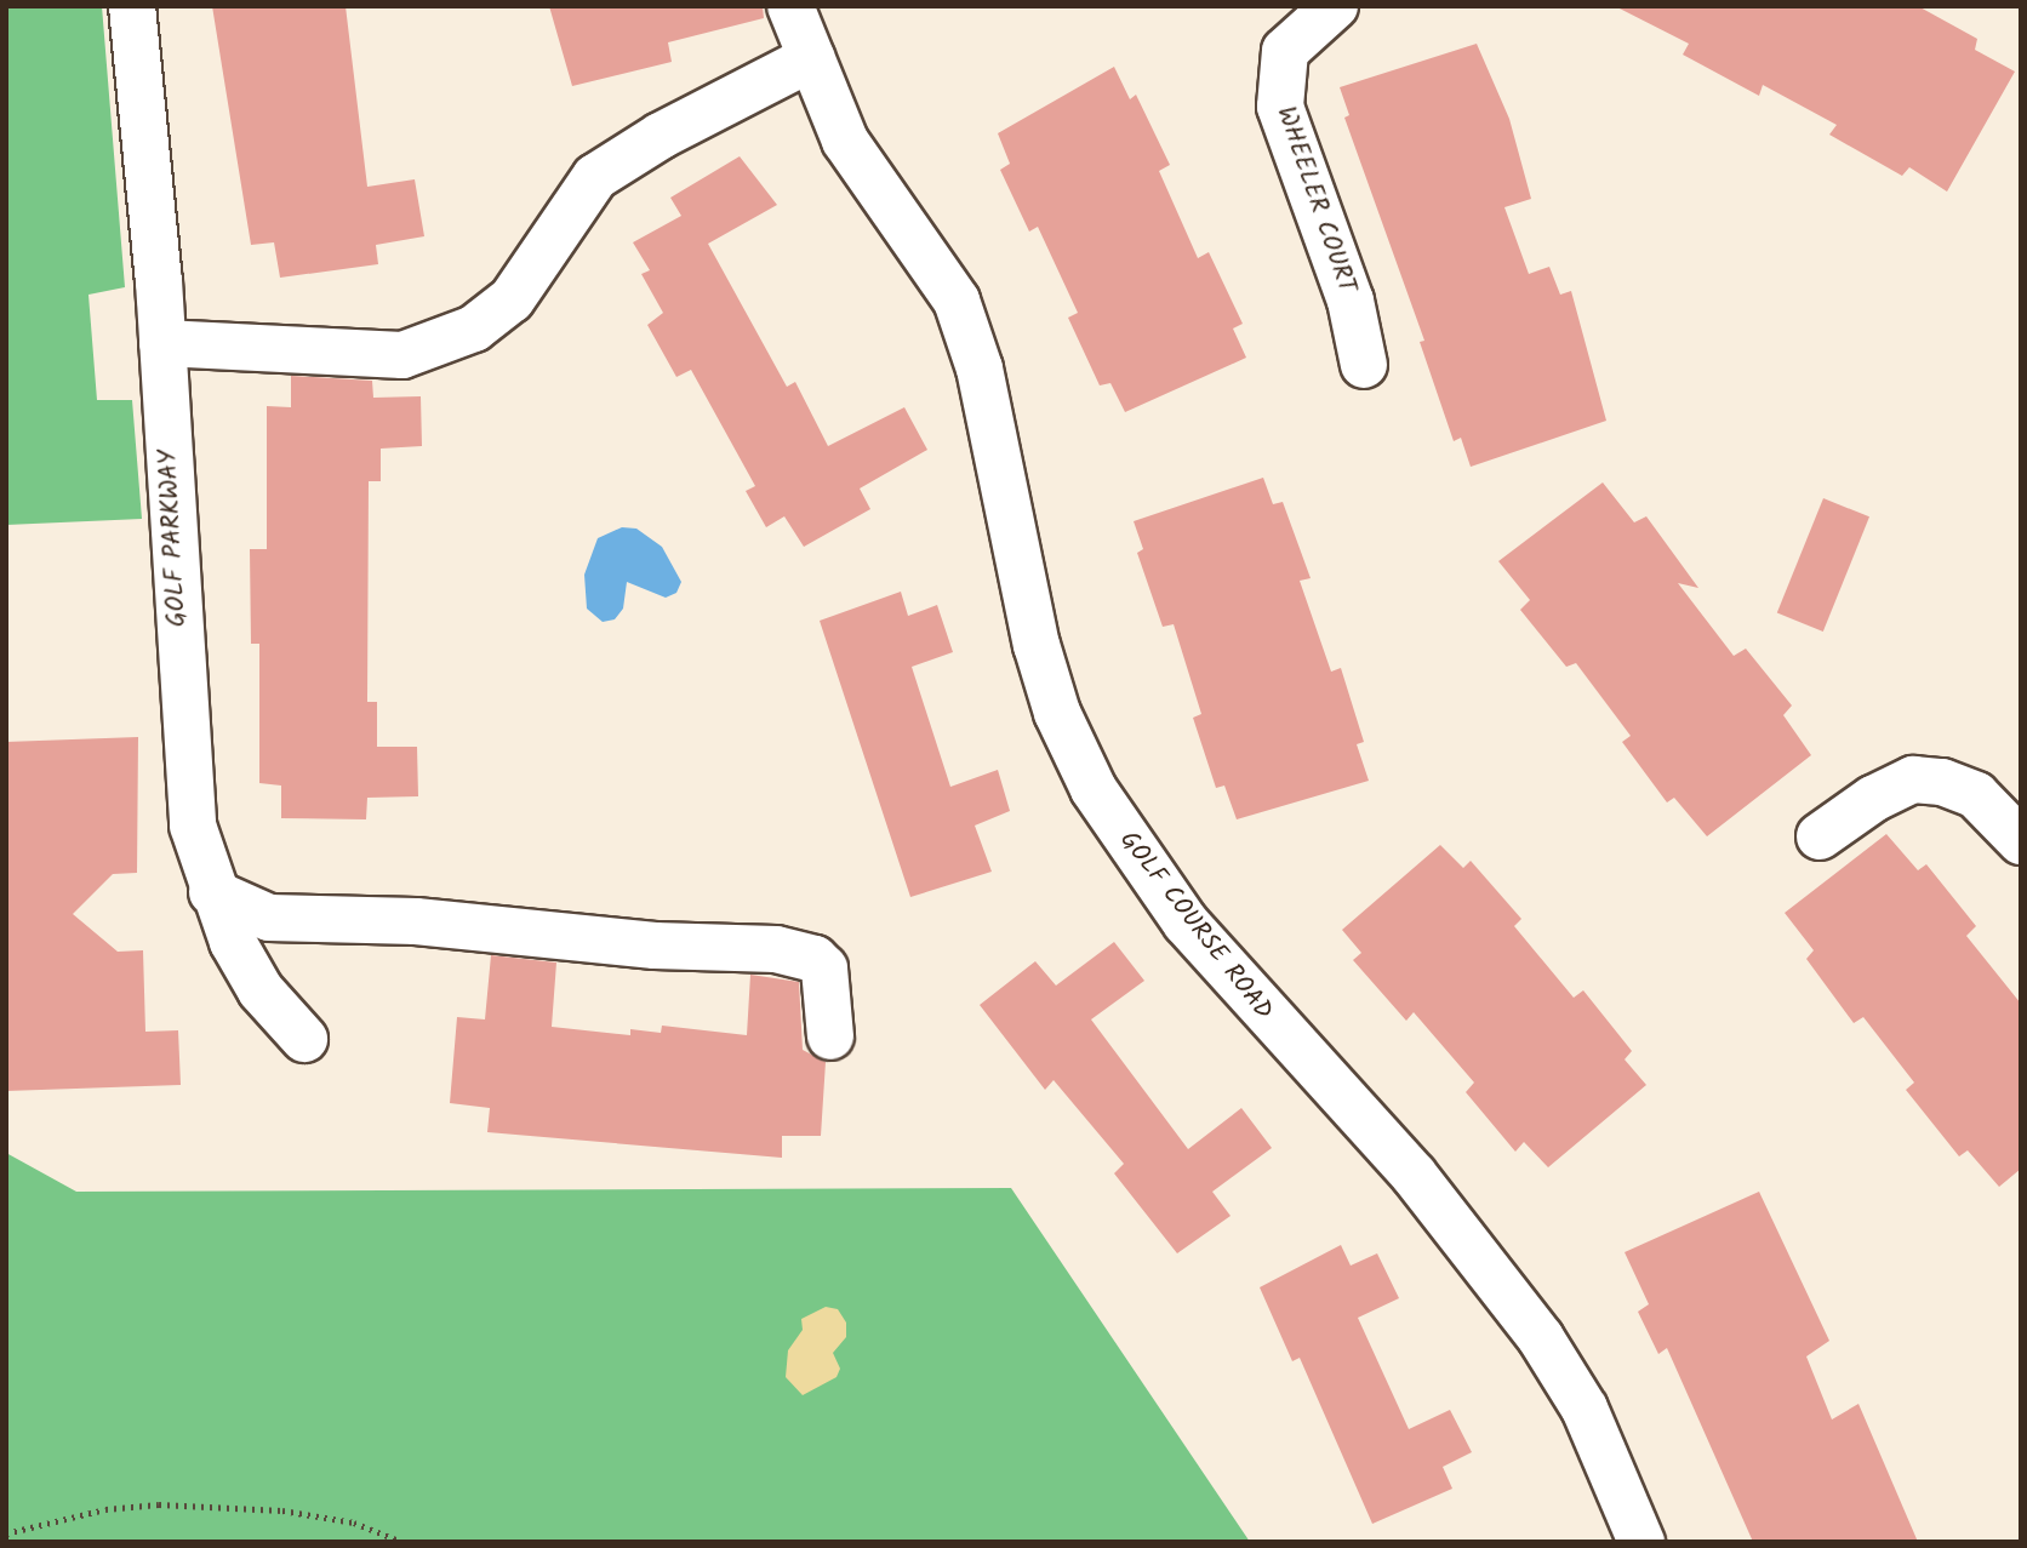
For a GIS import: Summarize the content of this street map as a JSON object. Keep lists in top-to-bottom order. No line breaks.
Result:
{"streets":{"street":["WHEELER COURT","GOLF PARKWAY","GOLF COURSE ROAD"]}}
